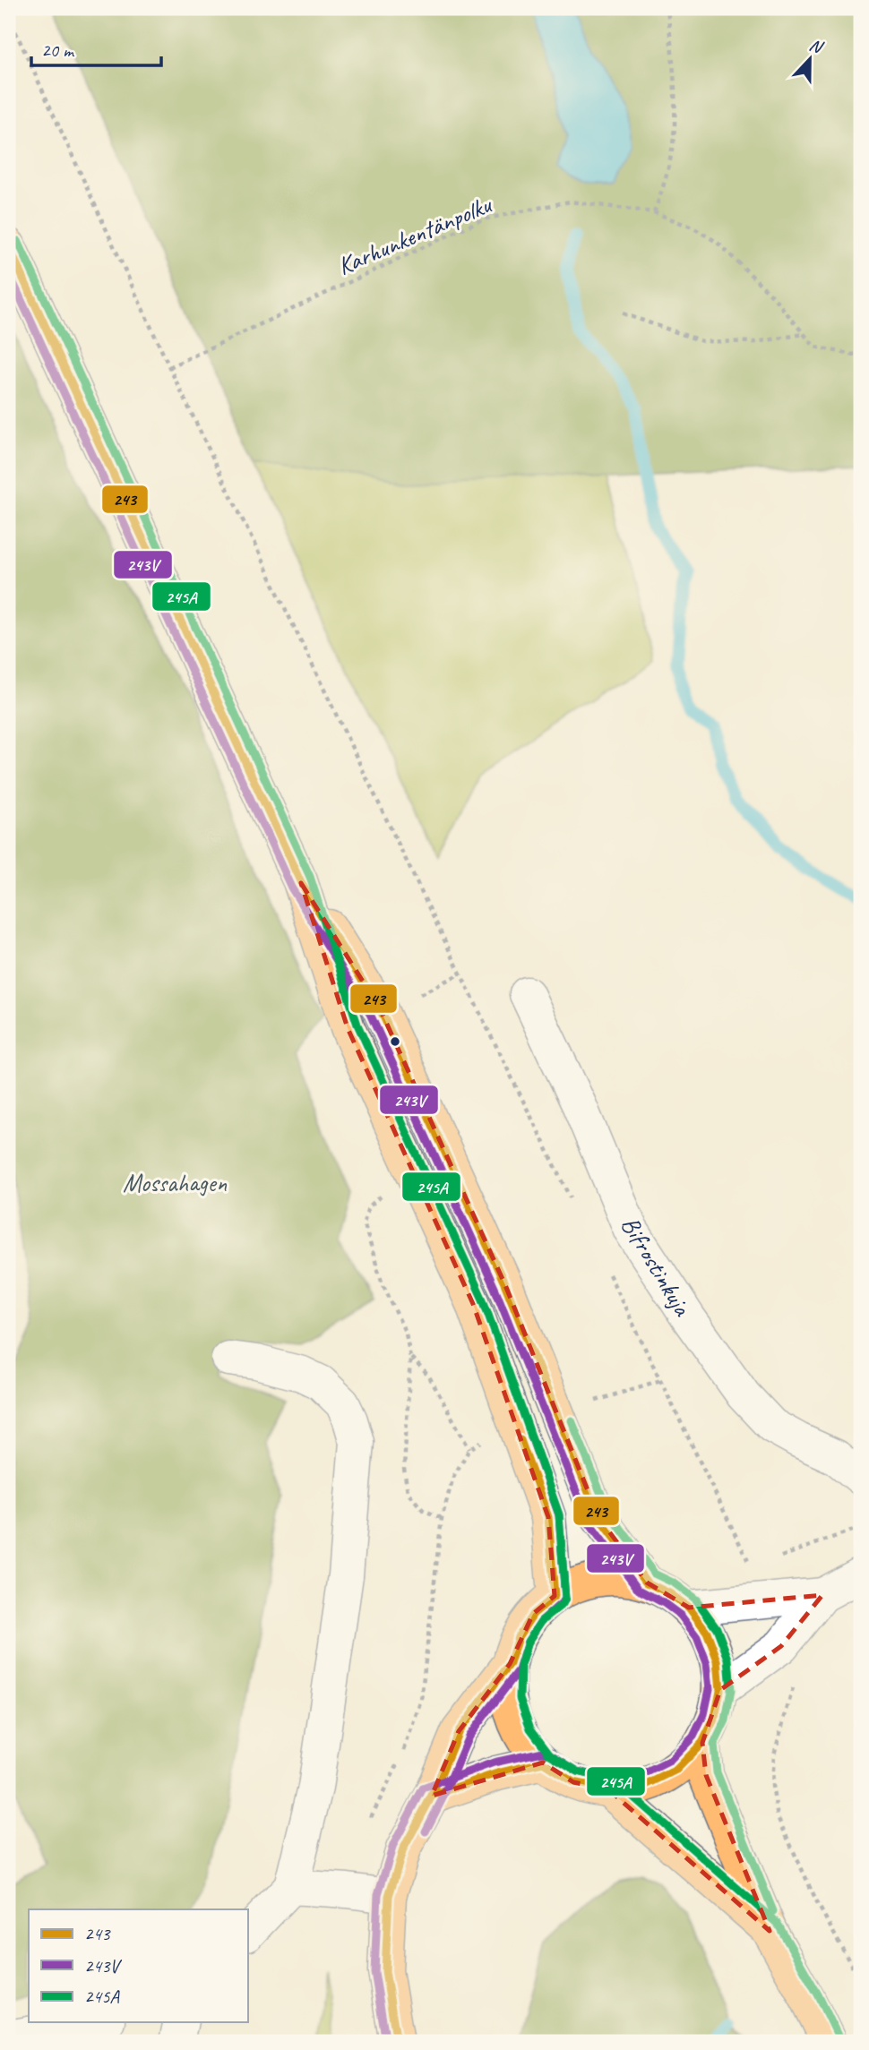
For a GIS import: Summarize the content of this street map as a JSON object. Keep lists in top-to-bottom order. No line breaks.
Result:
{"streets":{"street":["Bifrostinkuja"],"path":["Karhunkentänpolku"]},"parks":["Mossahagen"],"lines":["transit line 245A","transit line 243","transit line 243V"],"legend":["243","243V","245A"],"scale_bar":"20 m","north":"top"}
